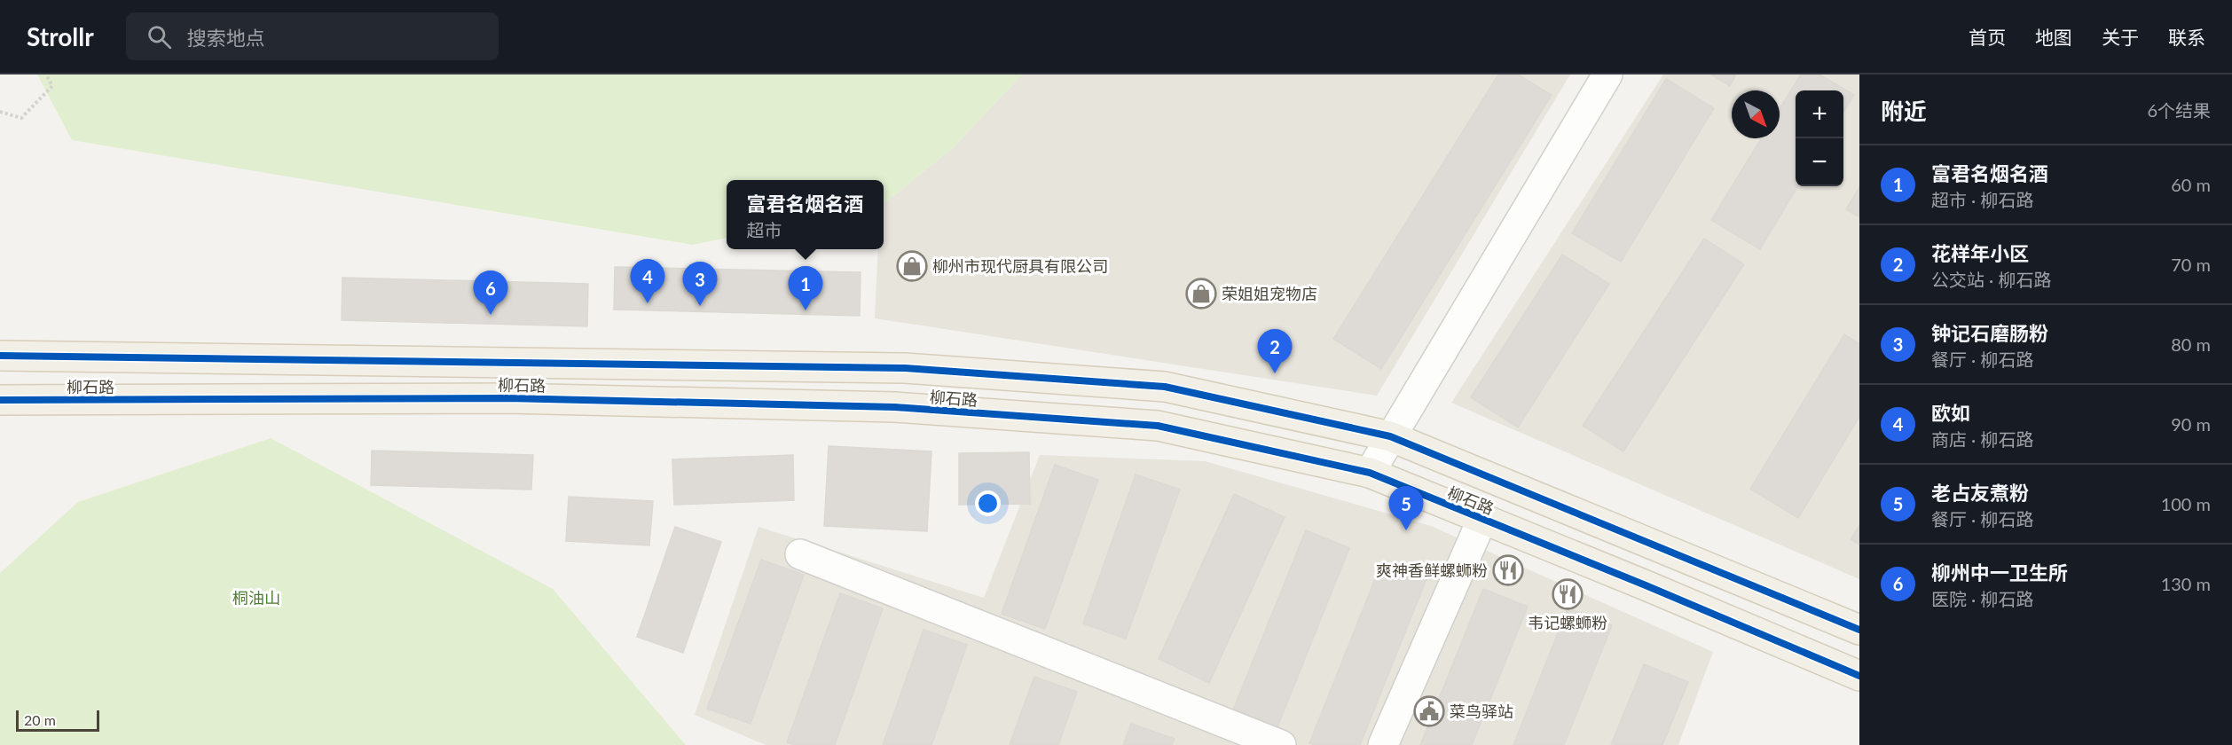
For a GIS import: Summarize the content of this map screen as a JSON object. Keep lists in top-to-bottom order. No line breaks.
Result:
{"streets":{"main road":["柳石路"]},"parks":["桐油山"],"places":{"shop":["柳州市现代厨具有限公司","荣姐姐宠物店"],"restaurant":["爽神香鲜螺蛳粉","韦记螺蛳粉"],"public building":["菜鸟驿站"]},"scale_bar":"20 m","north":"bottom right","page":{"header":"Strollr","search":"搜索地点","nav":["首页","地图","关于","联系"],"heading":["附近","6个结果"],"map_buttons":["+","−"],"list":[{"mark":"1","name":"富君名烟名酒","note":"超市 · 柳石路","value":"60 m"},{"mark":"2","name":"花样年小区","note":"公交站 · 柳石路","value":"70 m"},{"mark":"3","name":"钟记石磨肠粉","note":"餐厅 · 柳石路","value":"80 m"},{"mark":"4","name":"欧如","note":"商店 · 柳石路","value":"90 m"},{"mark":"5","name":"老占友煮粉","note":"餐厅 · 柳石路","value":"100 m"},{"mark":"6","name":"柳州中一卫生所","note":"医院 · 柳石路","value":"130 m"}],"popup":["富君名烟名酒","超市"],"pins":["4","3","1","6","2","5"],"scale":"20 m"}}
